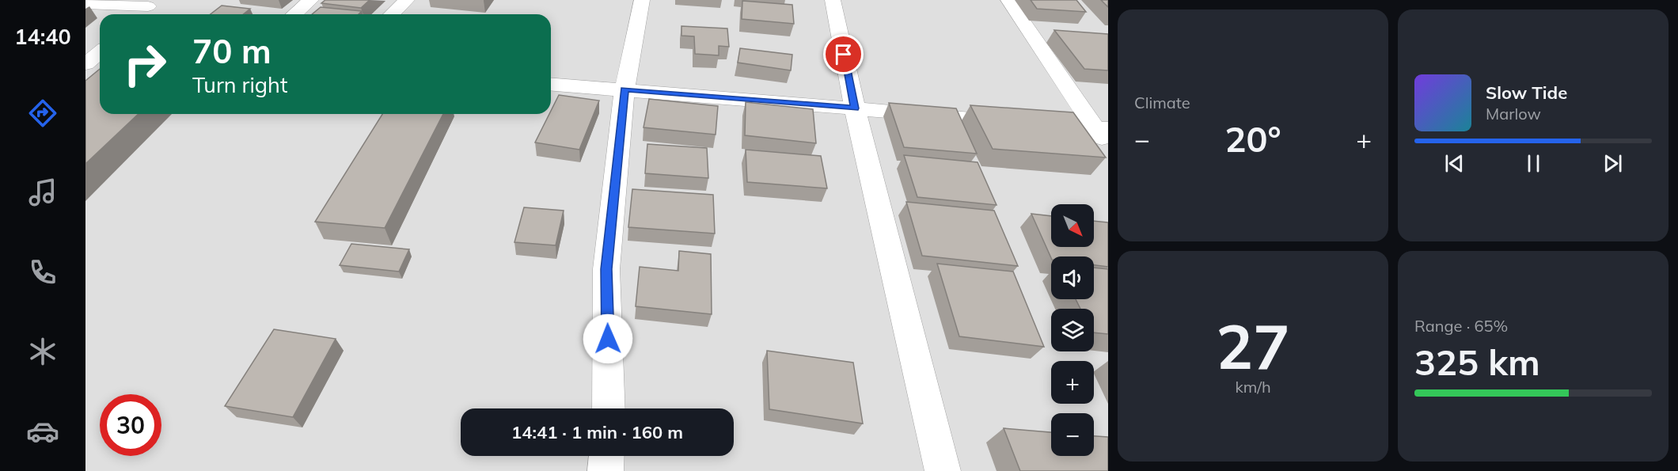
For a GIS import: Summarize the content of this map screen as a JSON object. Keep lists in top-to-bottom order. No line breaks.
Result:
{"north":"bottom right","page":{"tabs":"14:40","tile":["Climate",["27","km/h"],["Range · 65%","325 km"]],"turn":["70 m","Turn right"],"song":["Slow Tide","Marlow"],"heat":["−","20°","+"],"map_buttons":["+","−"],"limit":"30","trip":"14:41 · 1 min · 160 m"}}
